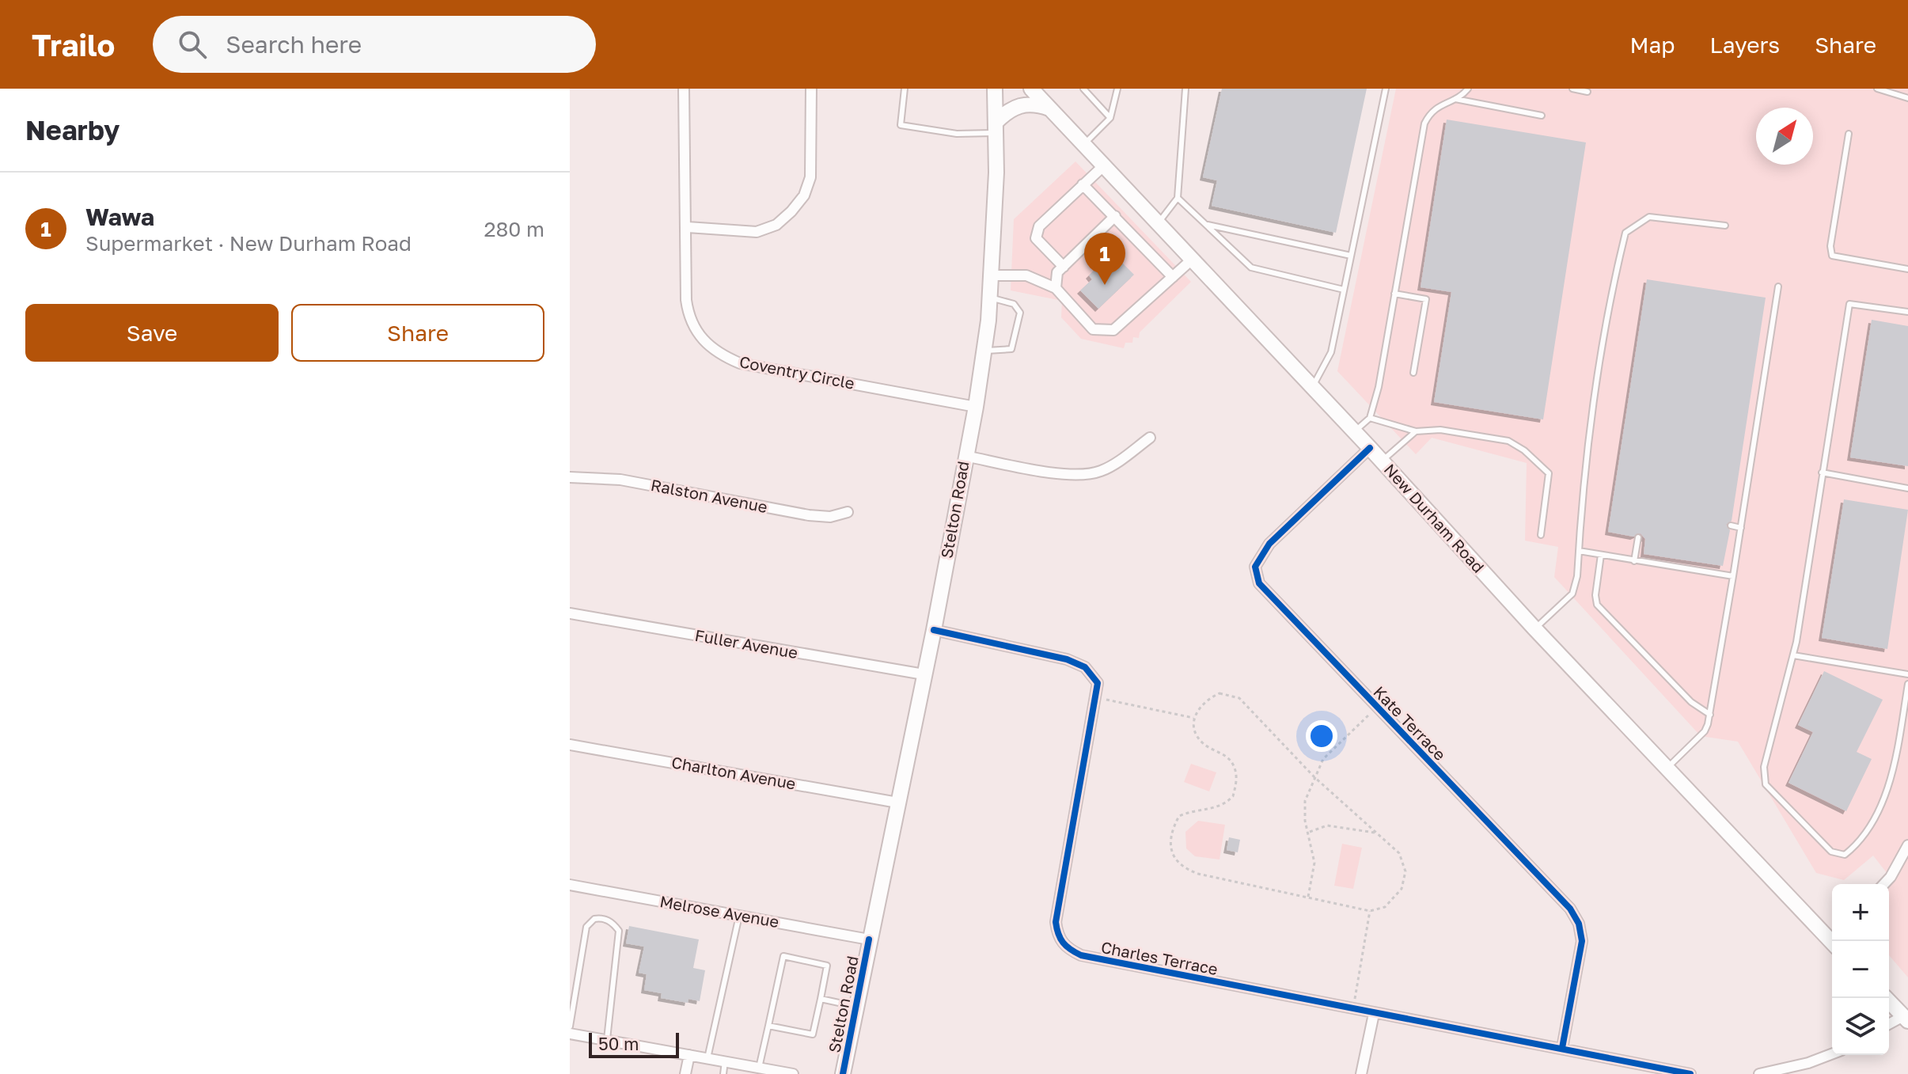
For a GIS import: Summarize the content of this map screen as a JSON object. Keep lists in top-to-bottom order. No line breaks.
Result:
{"streets":{"main road":["Stelton Road","New Durham Road"],"street":["Coventry Circle","Ralston Avenue","Fuller Avenue","Kate Terrace","Charlton Avenue","Melrose Avenue","Charles Terrace"]},"crossings":[["Coventry Circle","Stelton Road"],["Stelton Road","Fuller Avenue"],["Stelton Road","Charlton Avenue"],["Stelton Road","Melrose Avenue"],["Stelton Road","Charles Terrace"],["New Durham Road","Kate Terrace"],["Kate Terrace","Charles Terrace"]],"scale_bar":"50 m","north":"top right","page":{"header":"Trailo","search":"Search here","nav":["Map","Layers","Share"],"heading":"Nearby","list":[{"mark":"1","name":"Wawa","note":"Supermarket · New Durham Road","value":"280 m"}],"pins":"1","buttons":["Save","Share"],"map_buttons":["+","−"],"scale":"50 m"}}
